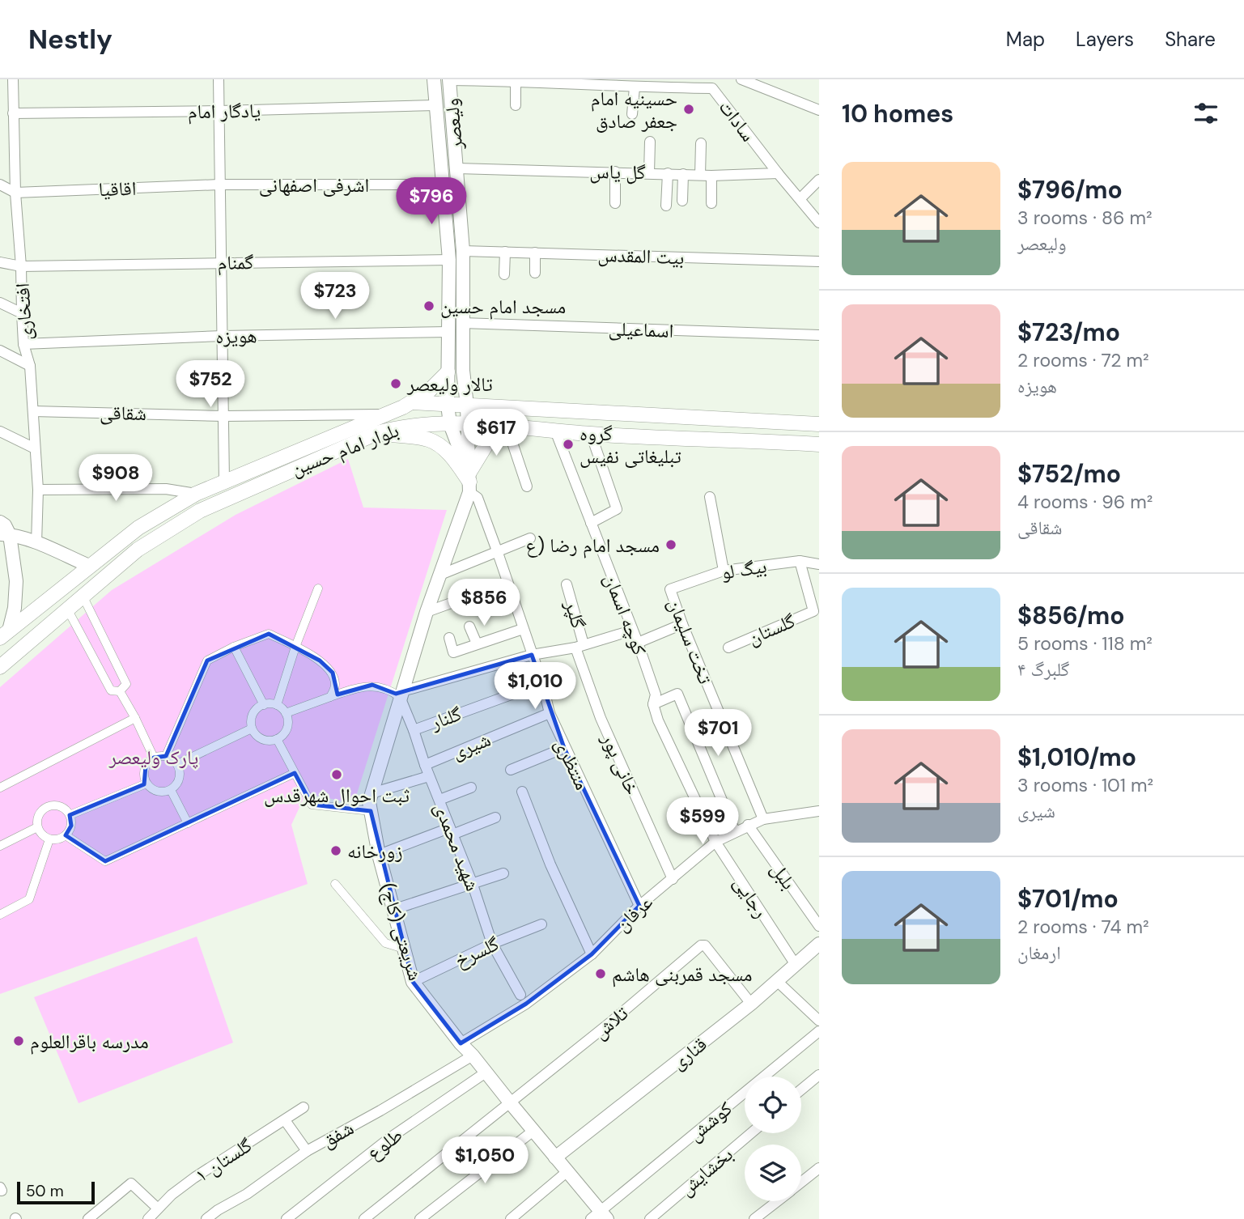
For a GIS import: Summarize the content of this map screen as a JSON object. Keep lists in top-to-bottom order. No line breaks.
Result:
{"streets":{"main road":["بلوار امام حسین"],"street":["یادگار امام","سادات","ولیعصر","گل یاس","اشرفی اصفهانی","اقاقیا","بیت المقدس","گمنام","افتخاری","اسماعیلی","هویزه","شقاقی","بیگ لو","گلپر","کوچه اسمان","گلستان","تخت سلیمان","گلنار","شیری","منتظری","خانی پور","شهید محمدی","بلبل","رجایی","عرفان","شریعتی (کاج)","گلسرخ","تلاش","قناری","کوشش","شفق","طلوع","گلستان ۱","بخشایش"]},"crossings":[["یادگار امام","ولیعصر"],["یادگار امام","افتخاری"],["سادات","ولیعصر"],["سادات","گل یاس"],["ولیعصر","گل یاس"],["ولیعصر","اشرفی اصفهانی"],["ولیعصر","بیت المقدس"],["ولیعصر","گمنام"],["ولیعصر","اسماعیلی"],["ولیعصر","هویزه"],["ولیعصر","بلوار امام حسین"],["ولیعصر","منتظری"],["ولیعصر","شریعتی (کاج)"],["اشرفی اصفهانی","اقاقیا"],["اقاقیا","افتخاری"],["گمنام","افتخاری"],["افتخاری","هویزه"],["افتخاری","شقاقی"],["شقاقی","بلوار امام حسین"],["بلوار امام حسین","کوچه اسمان"],["بیگ لو","گلستان"],["بیگ لو","تخت سلیمان"],["گلپر","خانی پور"],["کوچه اسمان","رجایی"],["تخت سلیمان","عرفان"],["گلنار","منتظری"],["گلنار","شهید محمدی"],["شیری","منتظری"],["شیری","شهید محمدی"],["منتظری","عرفان"],["منتظری","شریعتی (کاج)"],["خانی پور","عرفان"],["شهید محمدی","شریعتی (کاج)"],["شهید محمدی","گلسرخ"],["بلبل","عرفان"],["رجایی","عرفان"],["رجایی","قناری"],["عرفان","شریعتی (کاج)"],["شریعتی (کاج)","گلسرخ"],["شریعتی (کاج)","تلاش"],["شریعتی (کاج)","قناری"],["شریعتی (کاج)","کوشش"],["شریعتی (کاج)","شفق"],["شریعتی (کاج)","طلوع"],["تلاش","قناری"]],"parks":["پارک ولیعصر"],"places":["حسینیه امام جعفر صادق","مسجد امام حسین","تالار ولیعصر","گروه تبلیغاتی نفیس","مسجد امام رضا (ع","ثبت احوال شهرقدس","زورخانه","مسجد قمربنی هاشم","مدرسه باقرالعلوم"],"scale_bar":"50 m","page":{"header":"Nestly","nav":["Map","Layers","Share"],"heading":"10 homes","list":[{"name":"$796/mo","note":"3 rooms · 86 m² · ولیعصر"},{"name":"$723/mo","note":"2 rooms · 72 m² · هویزه"},{"name":"$752/mo","note":"4 rooms · 96 m² · شقاقی"},{"name":"$856/mo","note":"5 rooms · 118 m² · گلبرگ ۴"},{"name":"$1,010/mo","note":"3 rooms · 101 m² · شیری"},{"name":"$701/mo","note":"2 rooms · 74 m² · ارمغان"}],"price":["$796","$723","$752","$617","$908","$856","$1,010","$701","$599","$1,050"],"scale":"50 m"}}
